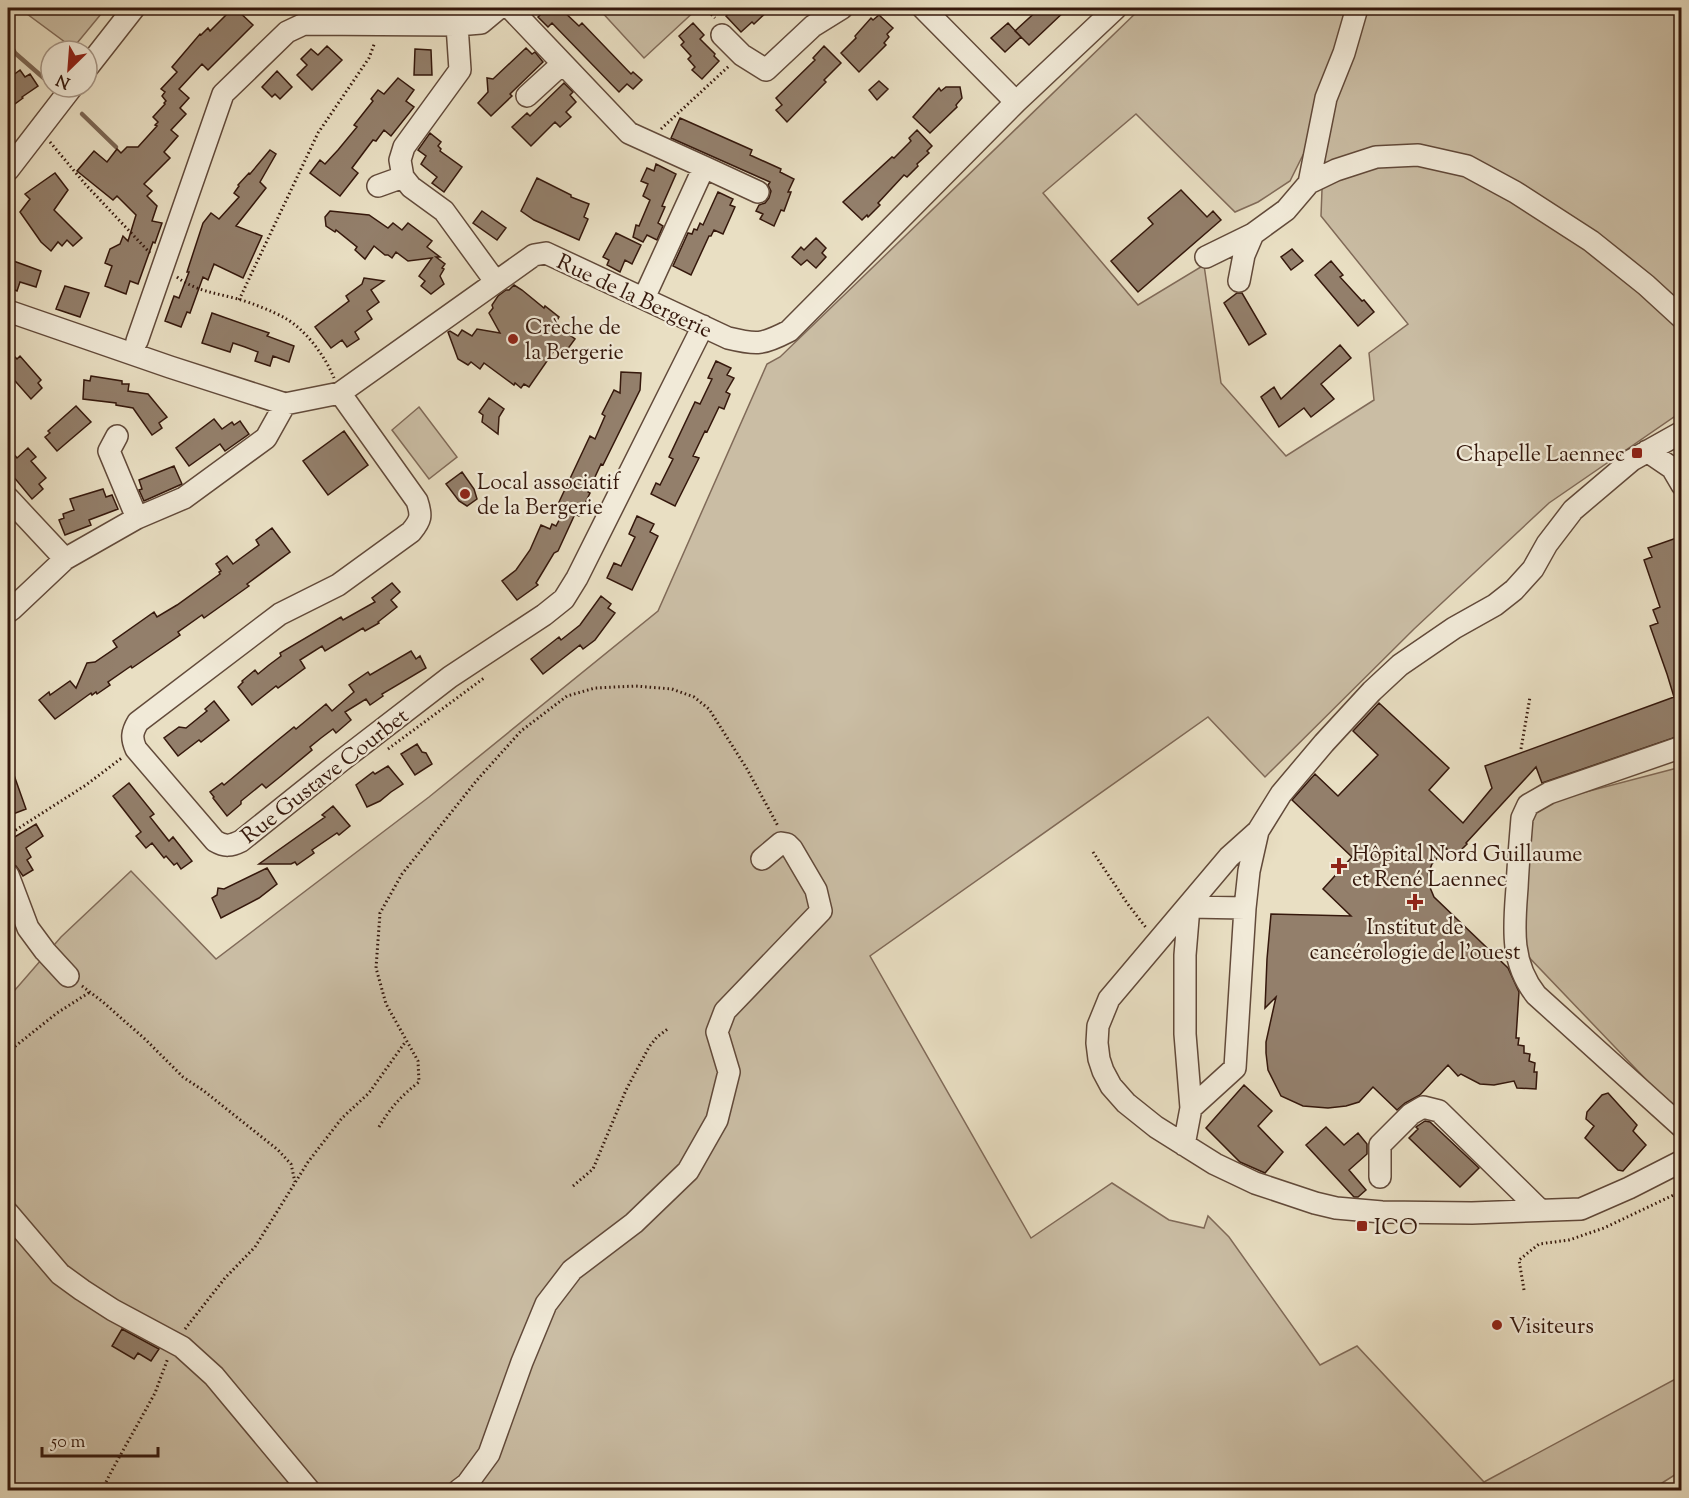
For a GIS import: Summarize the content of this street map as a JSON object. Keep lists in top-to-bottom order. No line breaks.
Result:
{"streets":{"street":["Rue de la Bergerie","Rue Gustave Courbet"]},"crossings":[["Rue de la Bergerie","Rue Gustave Courbet"]],"places":{"other":["Crèche de la Bergerie","Local associatif de la Bergerie","Visiteurs"],"transit":["Chapelle Laennec","ICO"],"health":["Hôpital Nord Guillaume et René Laennec","Institut de cancérologie de l'ouest"]},"scale_bar":"50 m","north":"bottom left"}
